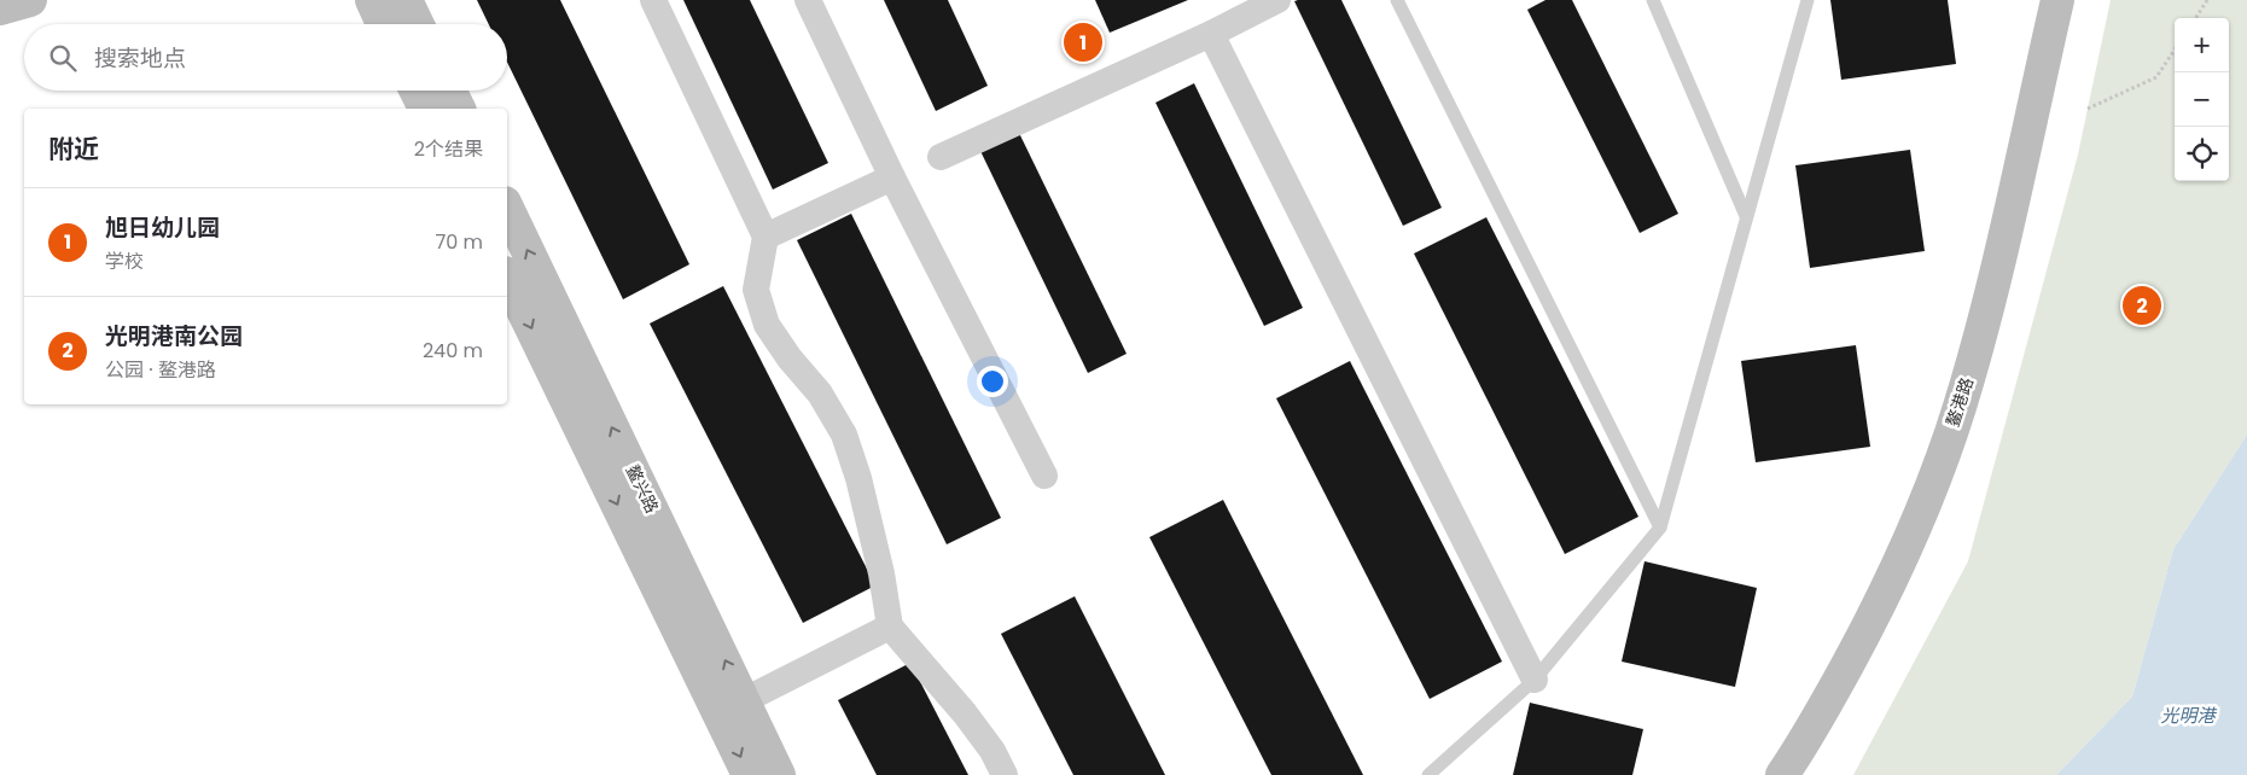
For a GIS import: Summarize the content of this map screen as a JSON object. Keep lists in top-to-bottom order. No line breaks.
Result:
{"streets":{"main road":["鳌港路","鳌兴路"]},"water":["光明港"],"page":{"map_buttons":["+","−"],"pins":["1","2"],"search":"搜索地点","heading":["附近","2个结果"],"list":[{"mark":"1","name":"旭日幼儿园","note":"学校","value":"70 m"},{"mark":"2","name":"光明港南公园","note":"公园 · 鳌港路","value":"240 m"}]}}
